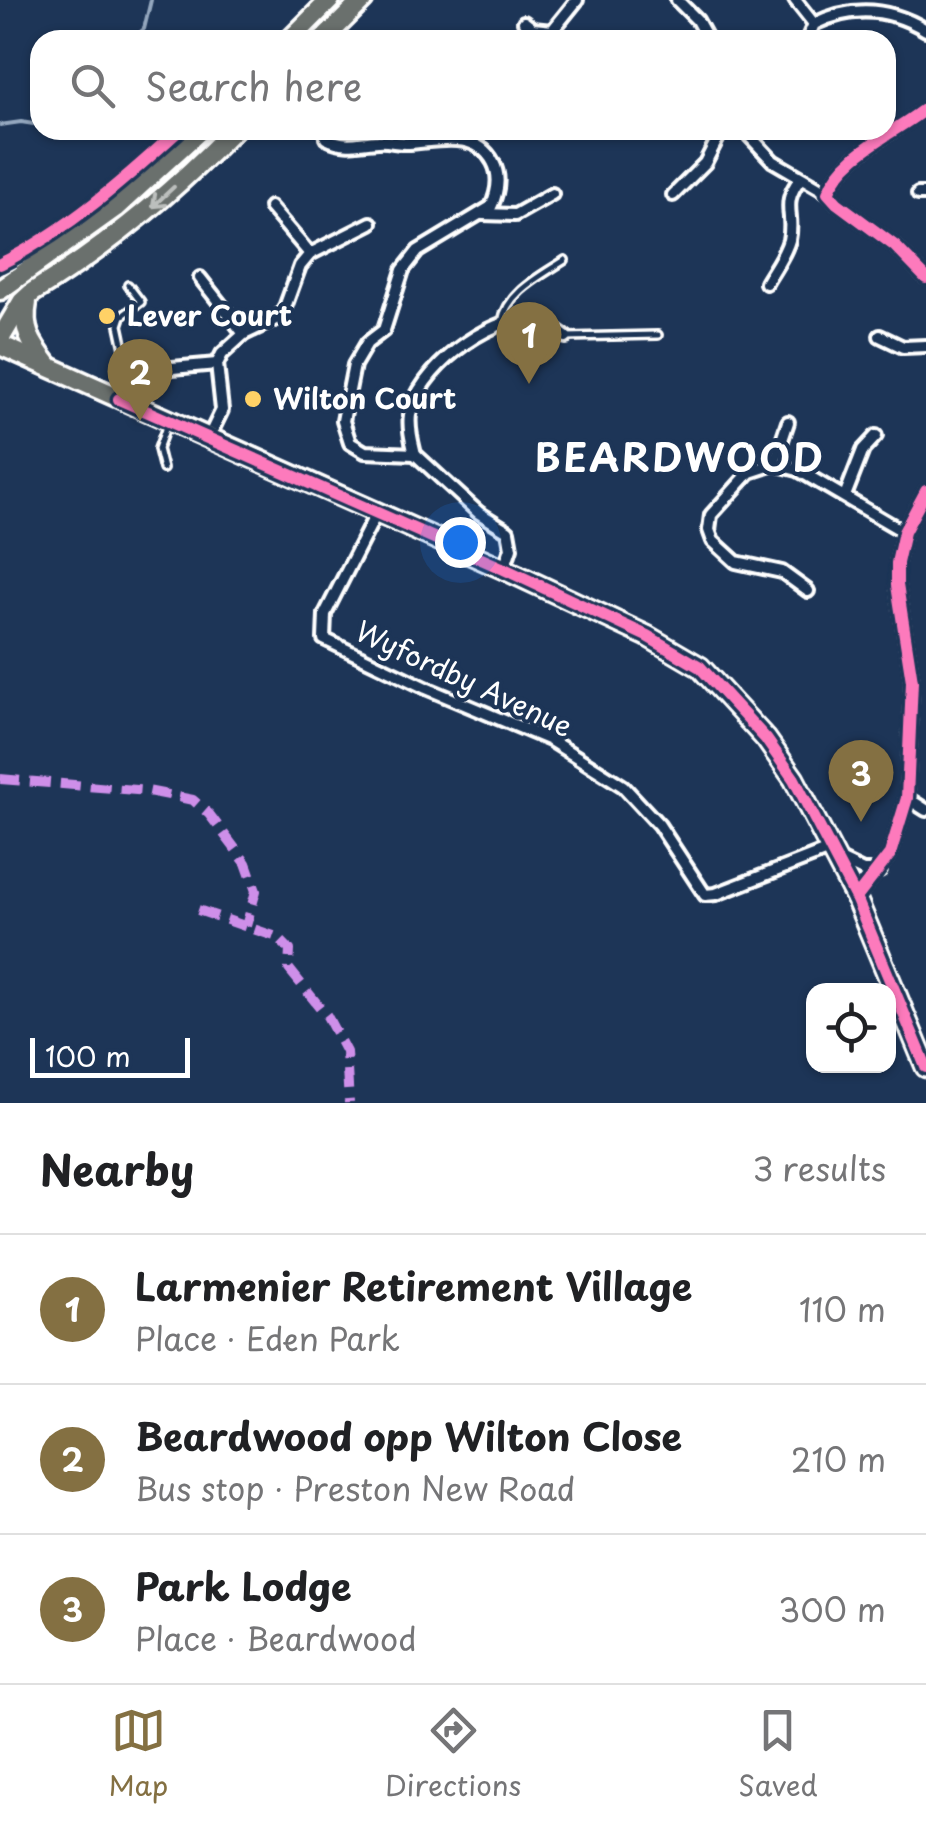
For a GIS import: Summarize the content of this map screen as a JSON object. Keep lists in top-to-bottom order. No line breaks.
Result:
{"streets":{"street":["Wyfordby Avenue"]},"districts":["BEARDWOOD"],"places":["Lever Court","Wilton Court"],"scale_bar":"100 m","page":{"search":"Search here","pins":["1","2","3"],"scale":"100 m","heading":["Nearby","3 results"],"list":[{"mark":"1","name":"Larmenier Retirement Village","note":"Place · Eden Park","value":"110 m"},{"mark":"2","name":"Beardwood opp Wilton Close","note":"Bus stop · Preston New Road","value":"210 m"},{"mark":"3","name":"Park Lodge","note":"Place · Beardwood","value":"300 m"}],"nav":["Map","Directions","Saved"]}}
